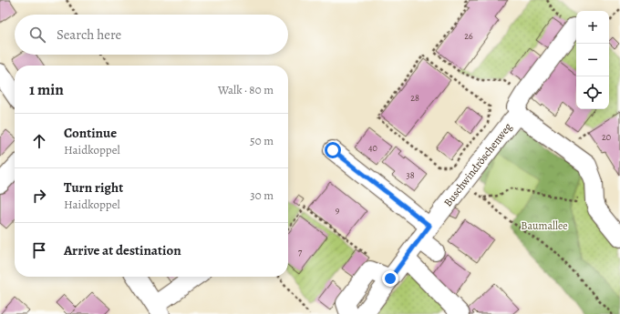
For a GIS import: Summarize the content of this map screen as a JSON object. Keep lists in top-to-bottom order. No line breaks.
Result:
{"streets":{"street":["Buschwindröschenweg"]},"parks":["Baumallee"],"house_numbers":["26","28","20","40","38","9","7"],"page":{"map_buttons":["+","−"],"search":"Search here","heading":["1 min","Walk · 80 m"],"list":[["Continue","Haidkoppel","50 m"],["Turn right","Haidkoppel","30 m"],"Arrive at destination"]}}
